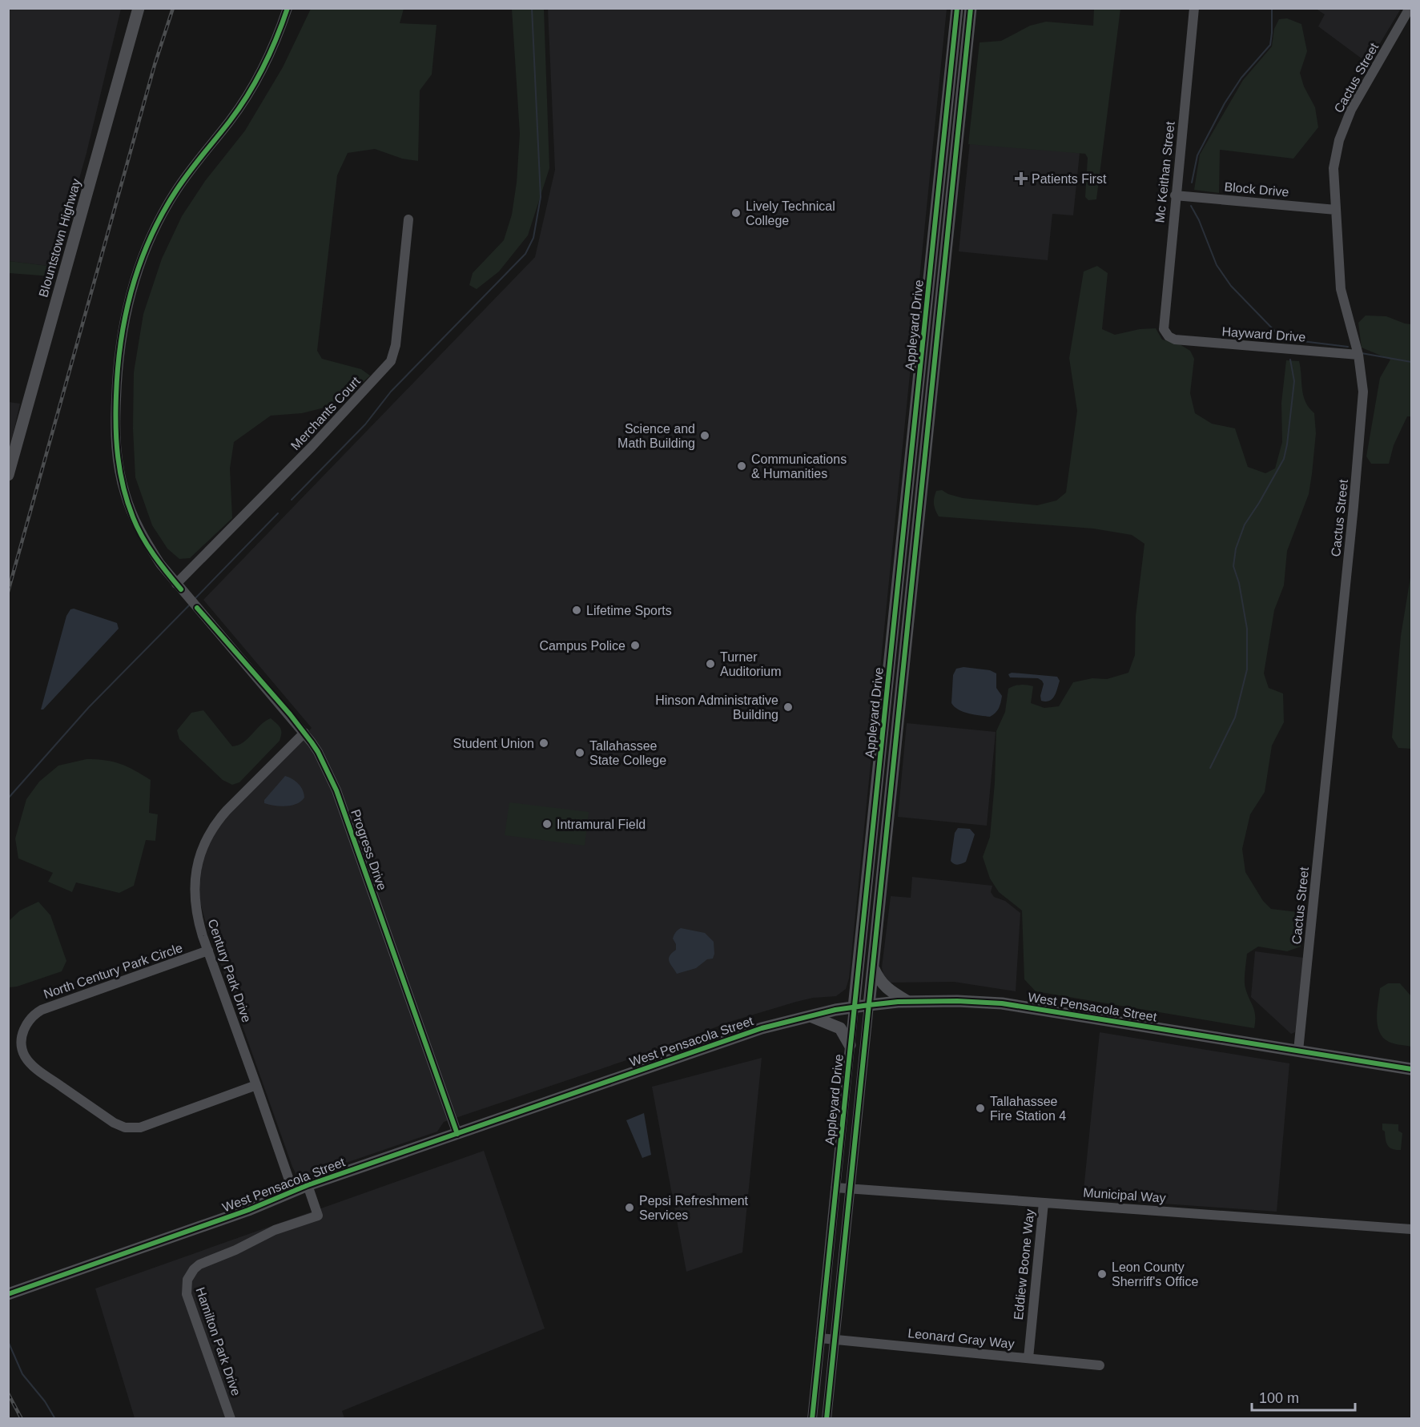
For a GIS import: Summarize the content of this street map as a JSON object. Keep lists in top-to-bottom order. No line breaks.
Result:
{"streets":{"main road":["Blountstown Highway","Appleyard Drive","West Pensacola Street"],"street":["Cactus Street","Mc Keithan Street","Block Drive","Hayward Drive","Merchants Court","Progress Drive","North Century Park Circle","Century Park Drive","Municipal Way","Eddiew Boone Way","Leonard Gray Way","Hamilton Park Drive"]},"crossings":[["Cactus Street","Block Drive"],["Cactus Street","Hayward Drive"],["Cactus Street","West Pensacola Street"],["Mc Keithan Street","Block Drive"],["Mc Keithan Street","Hayward Drive"],["Appleyard Drive","West Pensacola Street"],["Appleyard Drive","Municipal Way"],["Appleyard Drive","Leonard Gray Way"],["Merchants Court","Progress Drive"],["Progress Drive","Century Park Drive"],["Progress Drive","West Pensacola Street"],["North Century Park Circle","Century Park Drive"],["Century Park Drive","West Pensacola Street"],["West Pensacola Street","Hamilton Park Drive"],["Municipal Way","Eddiew Boone Way"],["Eddiew Boone Way","Leonard Gray Way"]],"places":{"health":["Patients First"],"other":["Lively Technical College","Science and Math Building","Communications & Humanities","Lifetime Sports","Campus Police","Turner Auditorium","Hinson Administrative Building","Student Union","Tallahassee State College","Intramural Field","Tallahassee Fire Station 4","Pepsi Refreshment Services","Leon County Sherriff's Office"]},"scale_bar":"100 m"}
